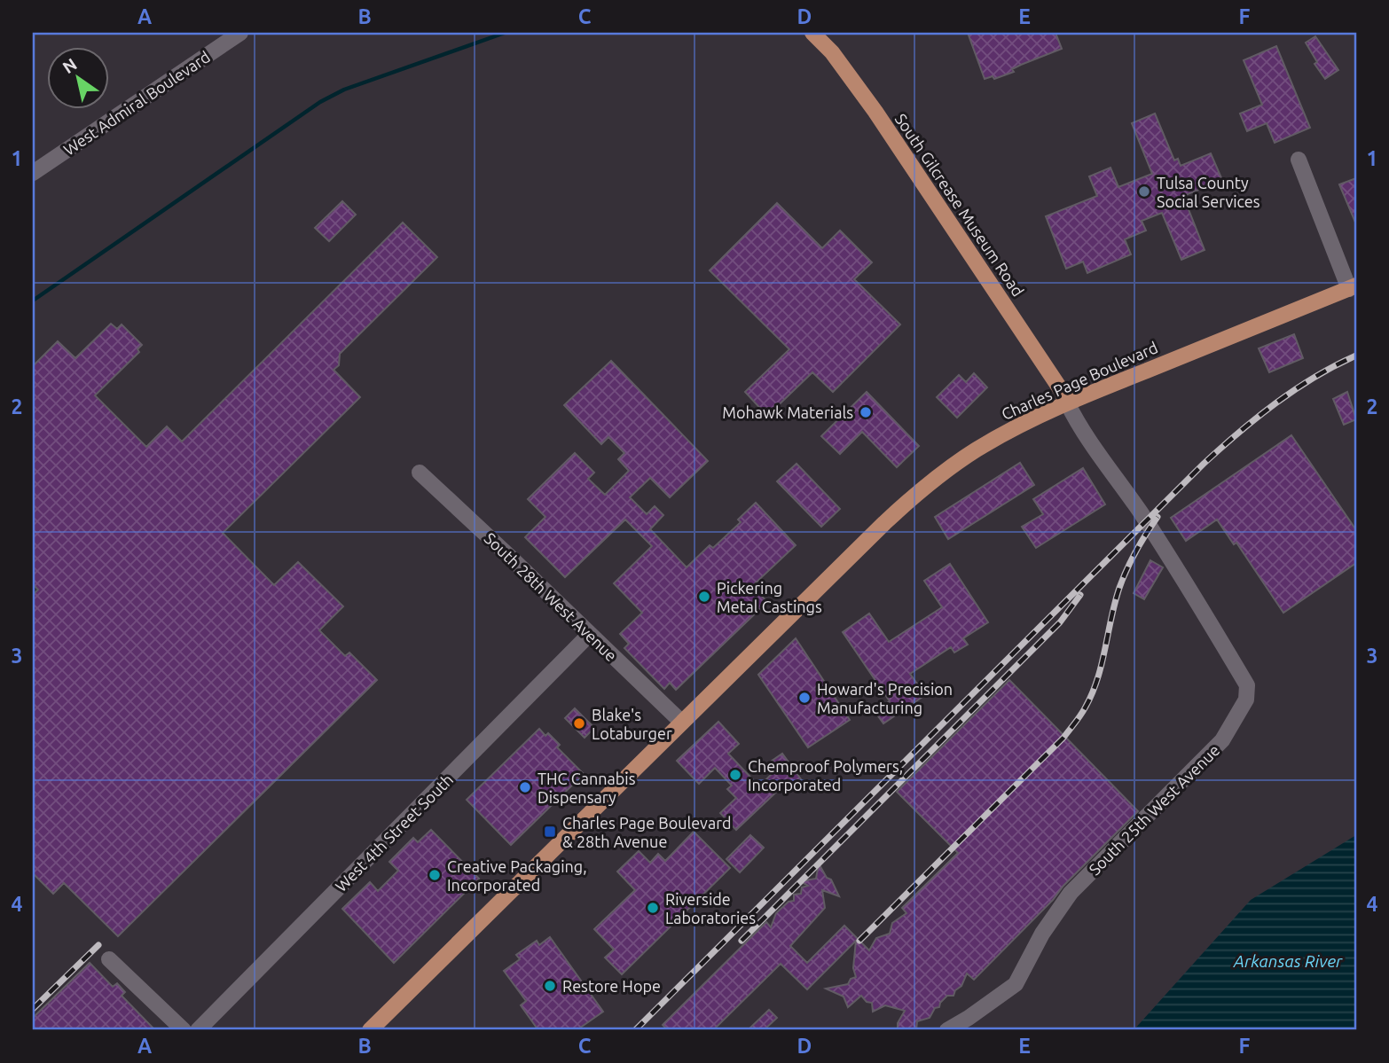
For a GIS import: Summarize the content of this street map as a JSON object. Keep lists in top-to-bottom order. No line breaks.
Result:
{"streets":{"main road":["South Gilcrease Museum Road","Charles Page Boulevard"],"street":["West Admiral Boulevard","South 28th West Avenue","South 25th West Avenue","West 4th Street South"]},"crossings":[["South Gilcrease Museum Road","Charles Page Boulevard"],["South Gilcrease Museum Road","South 25th West Avenue"],["Charles Page Boulevard","South 28th West Avenue"],["Charles Page Boulevard","South 25th West Avenue"],["South 28th West Avenue","West 4th Street South"]],"water":["Arkansas River"],"places":{"other":["Tulsa County Social Services","Mohawk Materials","Pickering Metal Castings","Howard's Precision Manufacturing","Blake's Lotaburger","Chemproof Polymers, Incorporated","THC Cannabis Dispensary","Creative Packaging, Incorporated","Riverside Laboratories","Restore Hope"],"transit":["Charles Page Boulevard & 28th Avenue"]},"north":"top left","grid":{"columns":["A","B","C","D","E","F"],"rows":["1","2","3","4"]}}
